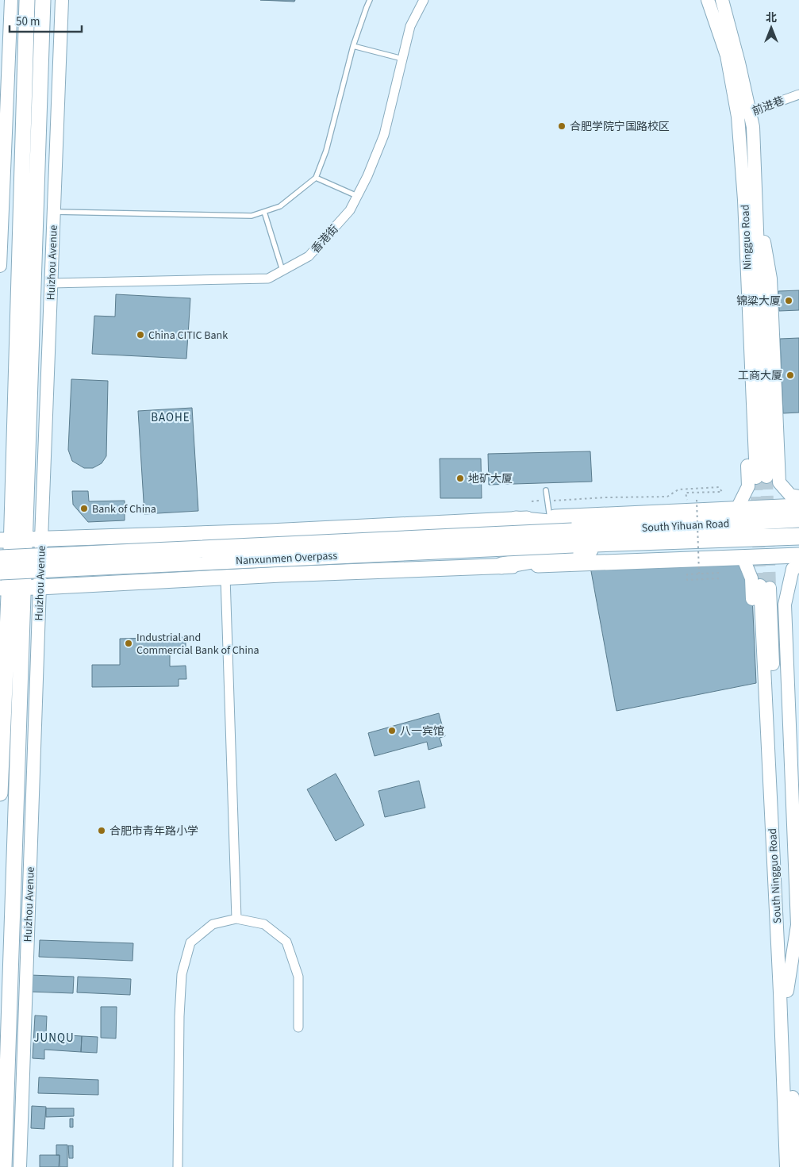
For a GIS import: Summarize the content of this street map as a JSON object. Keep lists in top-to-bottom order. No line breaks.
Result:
{"streets":{"highway":["South Yihuan Road","Nanxunmen Overpass"],"main road":["Ningguo Road","Huizhou Avenue","South Ningguo Road"],"street":["前进巷","香港街"]},"crossings":[["前进巷","Ningguo Road"],["香港街","Huizhou Avenue"],["South Yihuan Road","Nanxunmen Overpass"]],"districts":["BAOHE","JUNQU"],"places":["合肥学院宁国路校区","锦粱大厦","China CITIC Bank","工商大厦","地矿大厦","Bank of China","Industrial and Commercial Bank of China","八一宾馆","合肥市青年路小学"],"scale_bar":"50 m","north":"top"}
